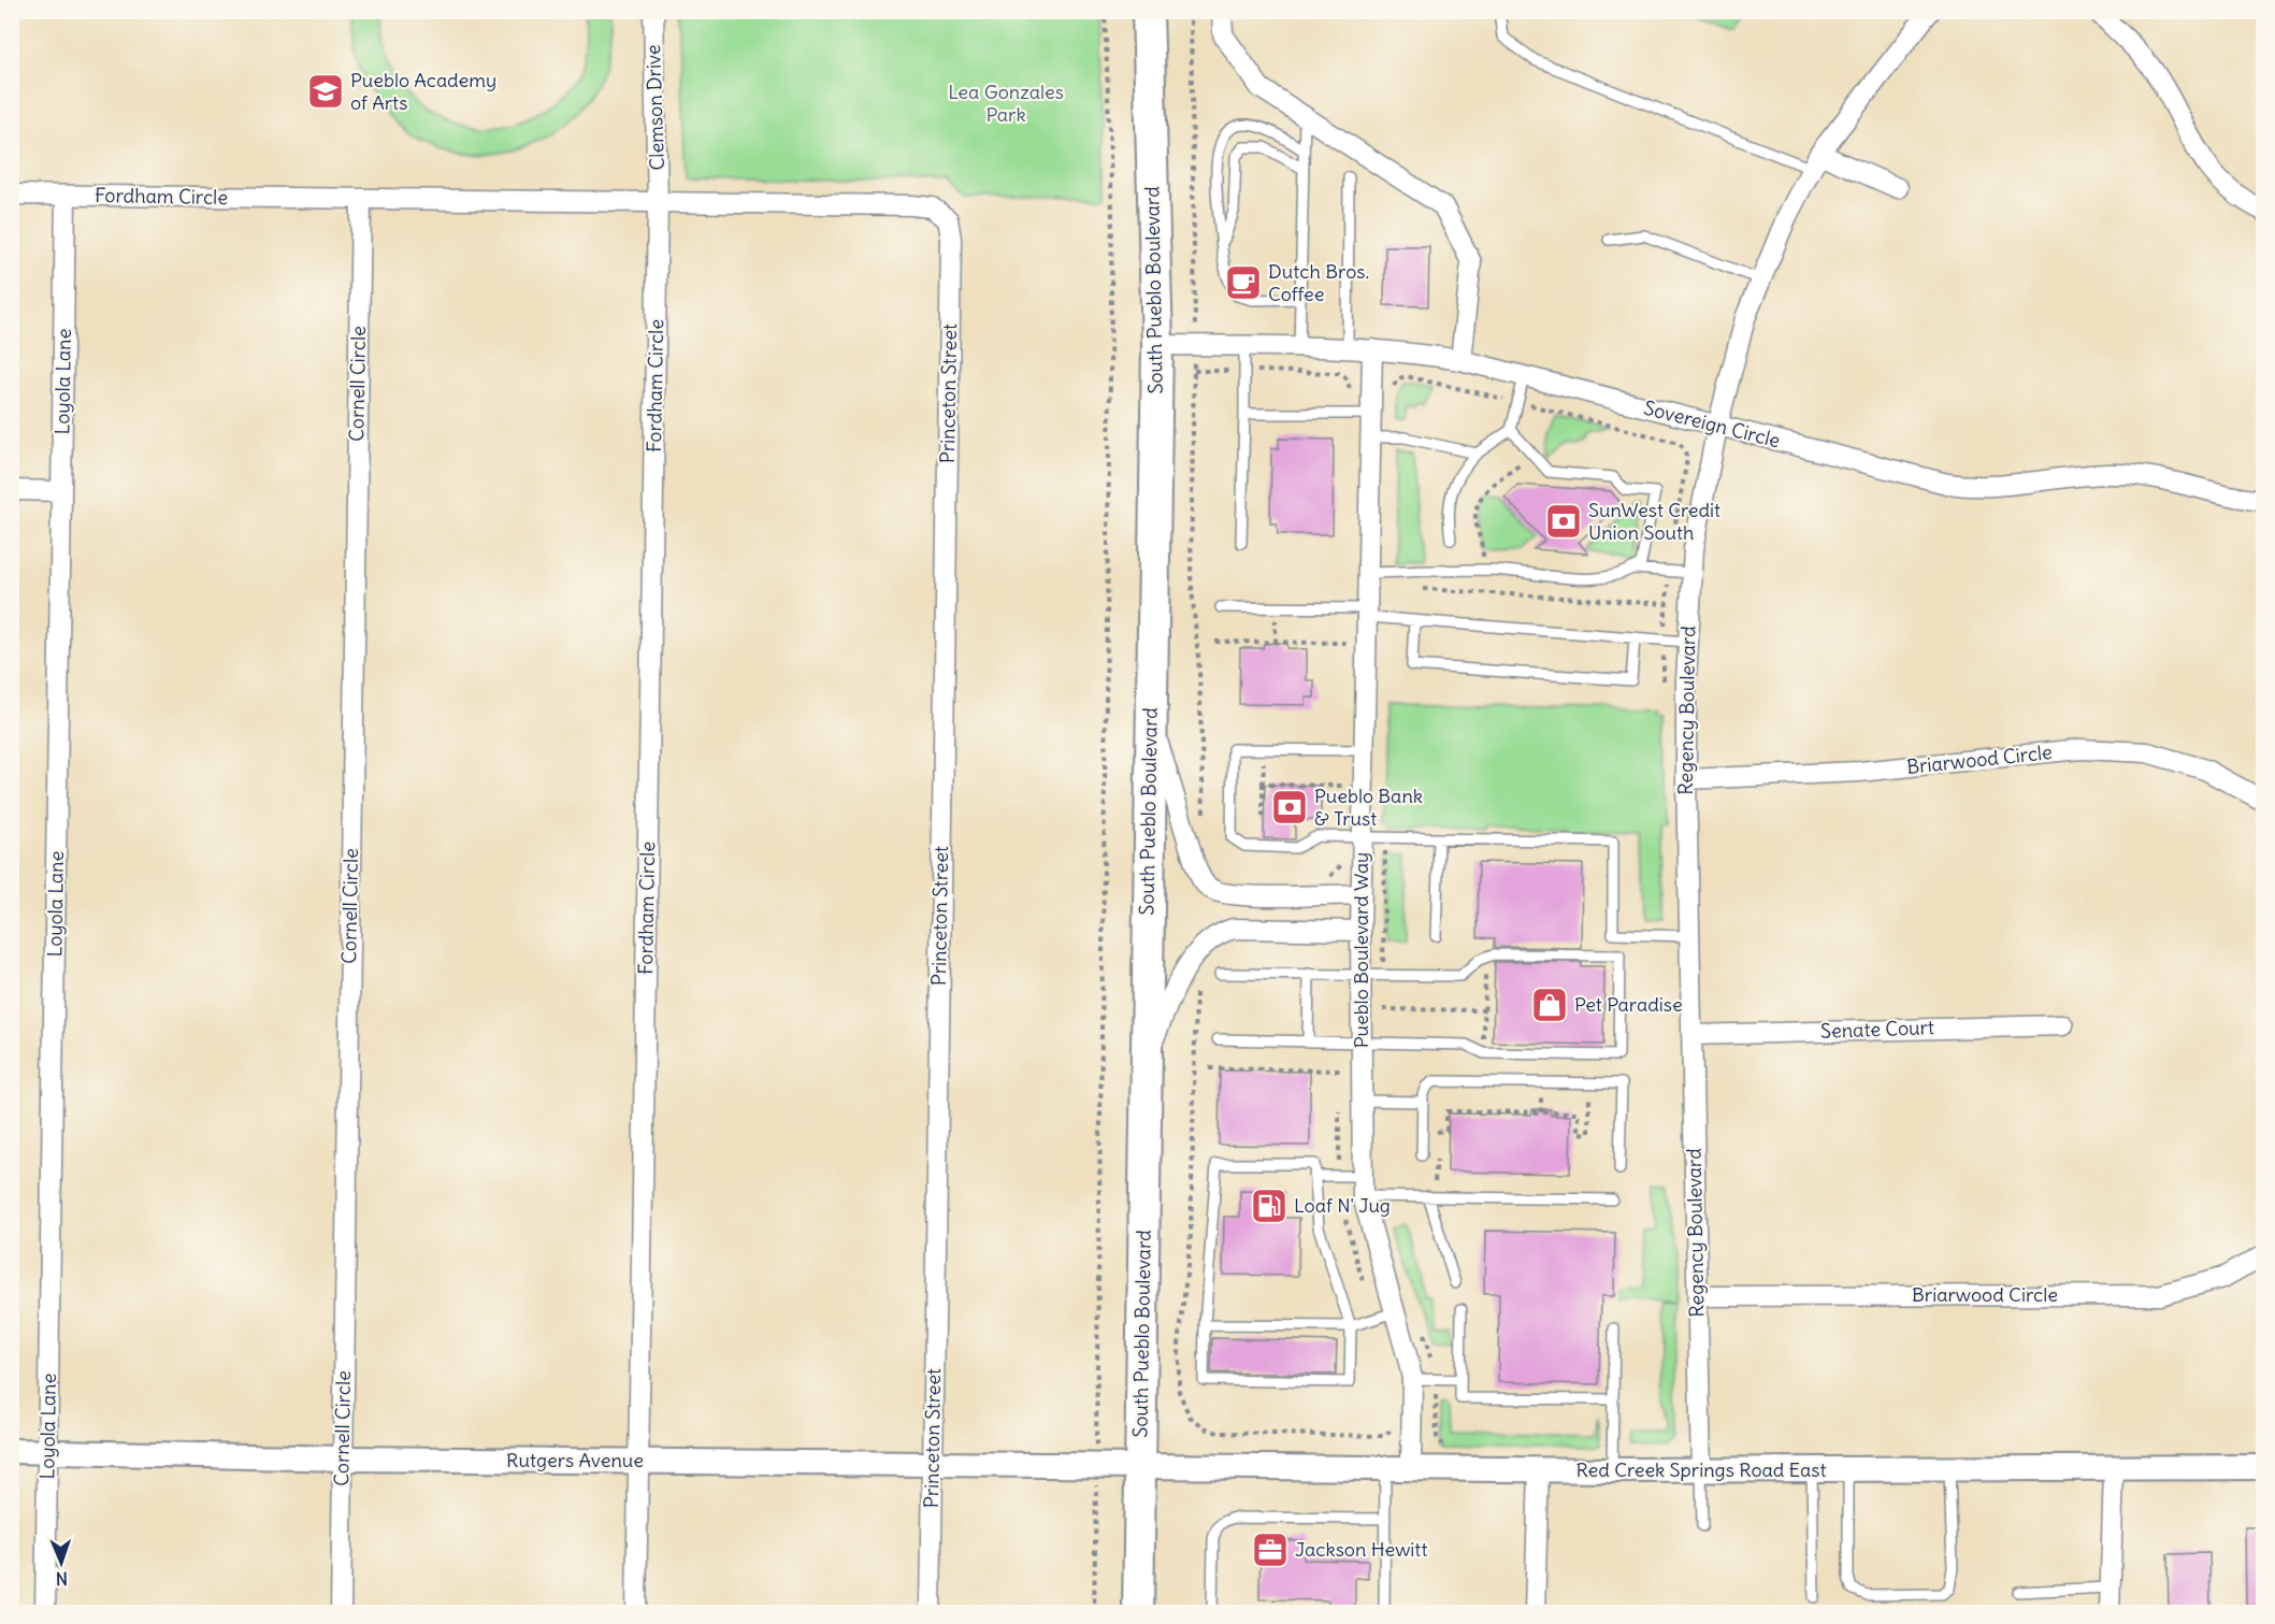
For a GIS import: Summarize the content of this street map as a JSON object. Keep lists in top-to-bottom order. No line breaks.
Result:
{"streets":{"main road":["South Pueblo Boulevard"],"street":["Clemson Drive","Fordham Circle","Loyola Lane","Cornell Circle","Princeton Street","Sovereign Circle","Regency Boulevard","Briarwood Circle","Pueblo Boulevard Way","Senate Court","Rutgers Avenue","Red Creek Springs Road East"]},"crossings":[["Clemson Drive","Fordham Circle"],["Fordham Circle","Loyola Lane"],["Fordham Circle","Cornell Circle"],["Fordham Circle","Princeton Street"],["Fordham Circle","Rutgers Avenue"],["South Pueblo Boulevard","Sovereign Circle"],["South Pueblo Boulevard","Rutgers Avenue"],["South Pueblo Boulevard","Red Creek Springs Road East"],["Loyola Lane","Rutgers Avenue"],["Cornell Circle","Rutgers Avenue"],["Princeton Street","Rutgers Avenue"],["Sovereign Circle","Regency Boulevard"],["Sovereign Circle","Pueblo Boulevard Way"],["Regency Boulevard","Briarwood Circle"],["Regency Boulevard","Senate Court"],["Regency Boulevard","Red Creek Springs Road East"],["Pueblo Boulevard Way","Red Creek Springs Road East"],["Rutgers Avenue","Red Creek Springs Road East"]],"parks":["Lea Gonzales Park"],"places":{"school or university":["Pueblo Academy of Arts"],"cafe":["Dutch Bros. Coffee"],"bank":["SunWest Credit Union South","Pueblo Bank & Trust"],"shop":["Pet Paradise"],"fuel station":["Loaf N' Jug"],"office":["Jackson Hewitt"]},"north":"bottom"}
